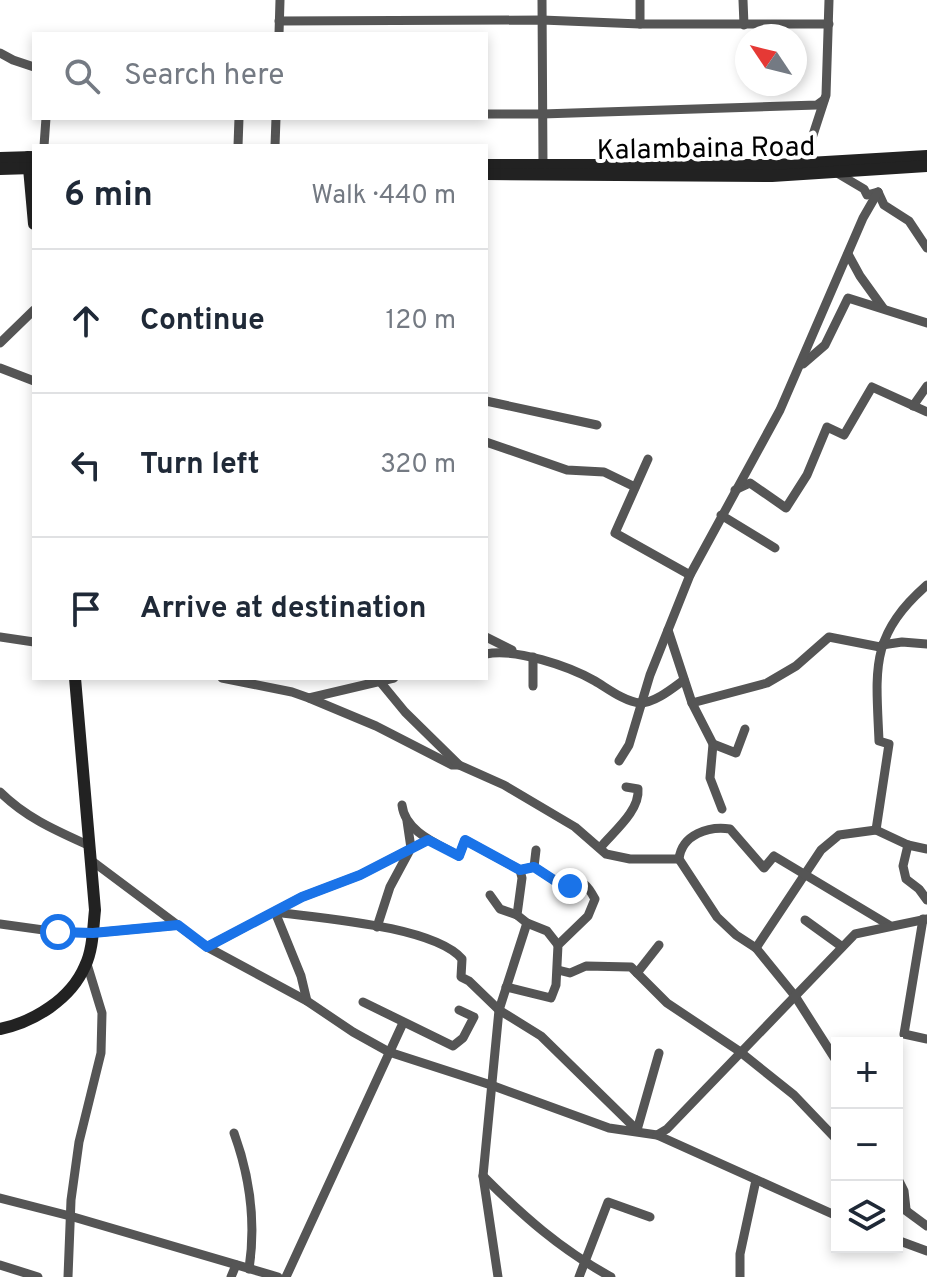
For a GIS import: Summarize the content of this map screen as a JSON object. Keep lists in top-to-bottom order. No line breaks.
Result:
{"streets":{"main road":["Kalambaina Road"]},"north":"top left","page":{"search":"Search here","heading":["6 min","Walk · 440 m"],"list":[["Continue","120 m"],["Turn left","320 m"],"Arrive at destination"],"map_buttons":["+","−"]}}
